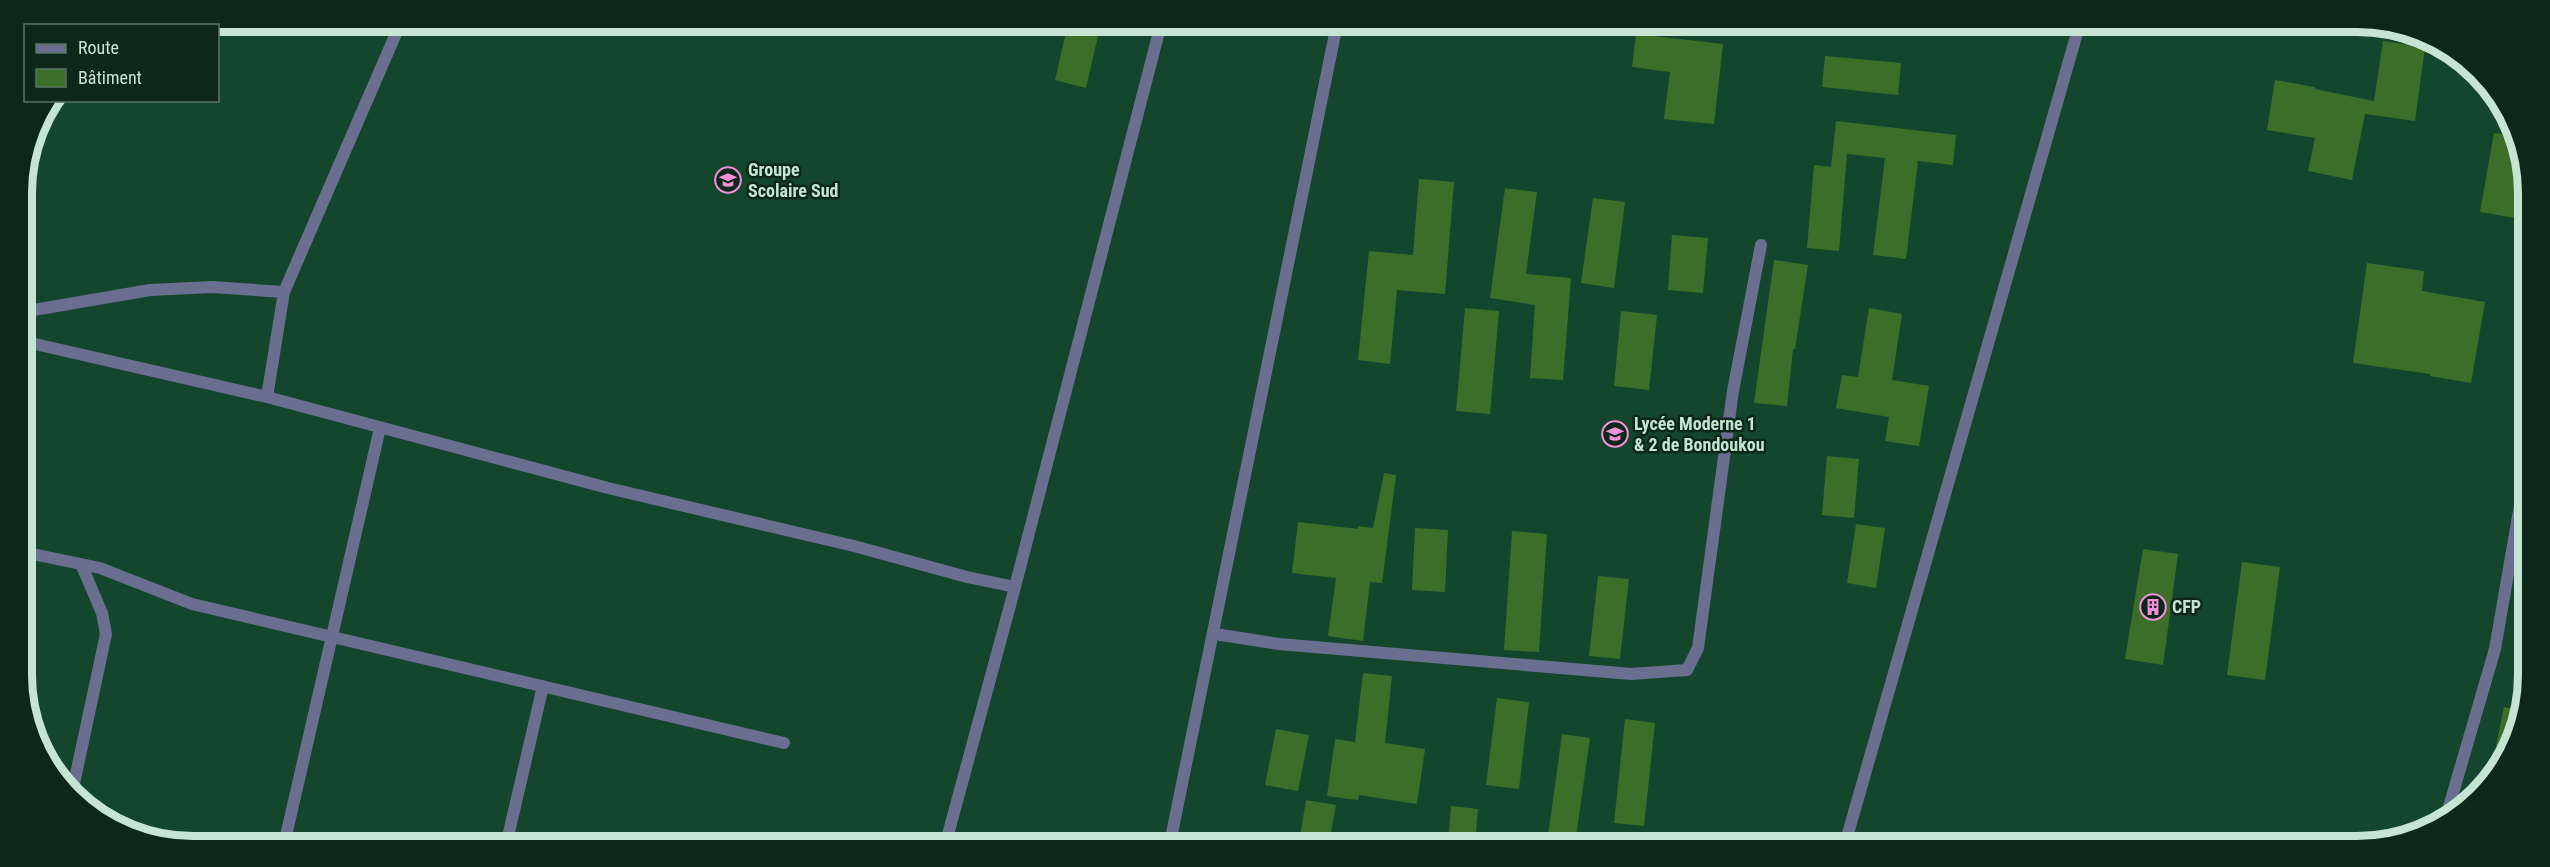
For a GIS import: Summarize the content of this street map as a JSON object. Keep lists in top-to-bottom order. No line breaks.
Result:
{"places":{"school or university":["Groupe Scolaire Sud","Lycée Moderne 1 & 2 de Bondoukou"],"building":["CFP"]},"legend":["Route","Bâtiment"]}
